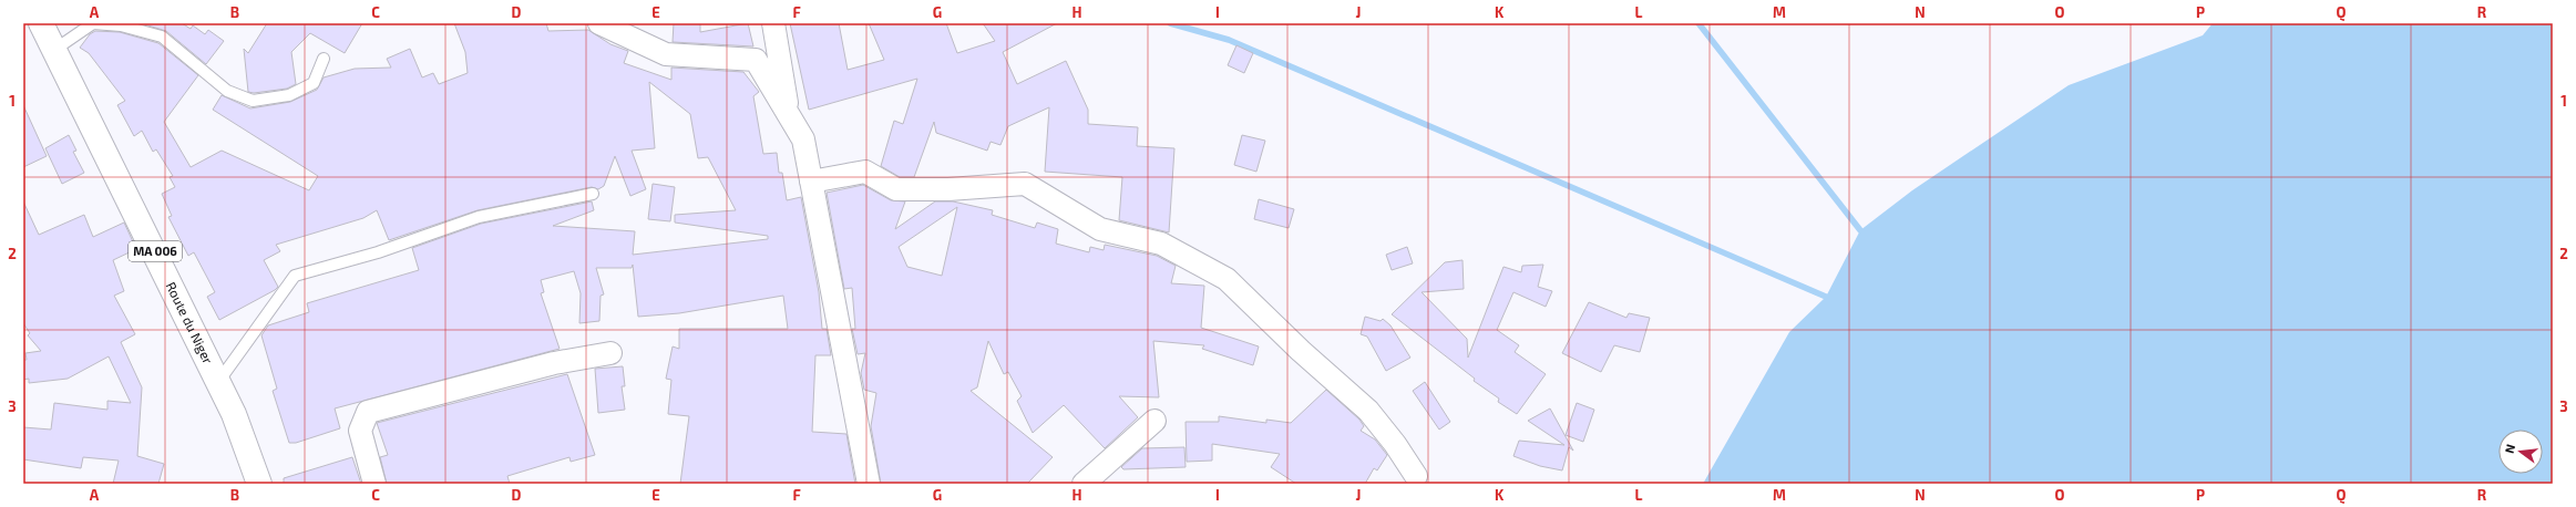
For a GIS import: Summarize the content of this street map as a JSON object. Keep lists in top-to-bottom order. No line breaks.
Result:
{"streets":{"main road":["MA 006","Route du Niger"]},"north":"left","grid":{"columns":["A","B","C","D","E","F","G","H","I","J","K","L","M","N","O","P","Q","R"],"rows":["1","2","3"]}}
